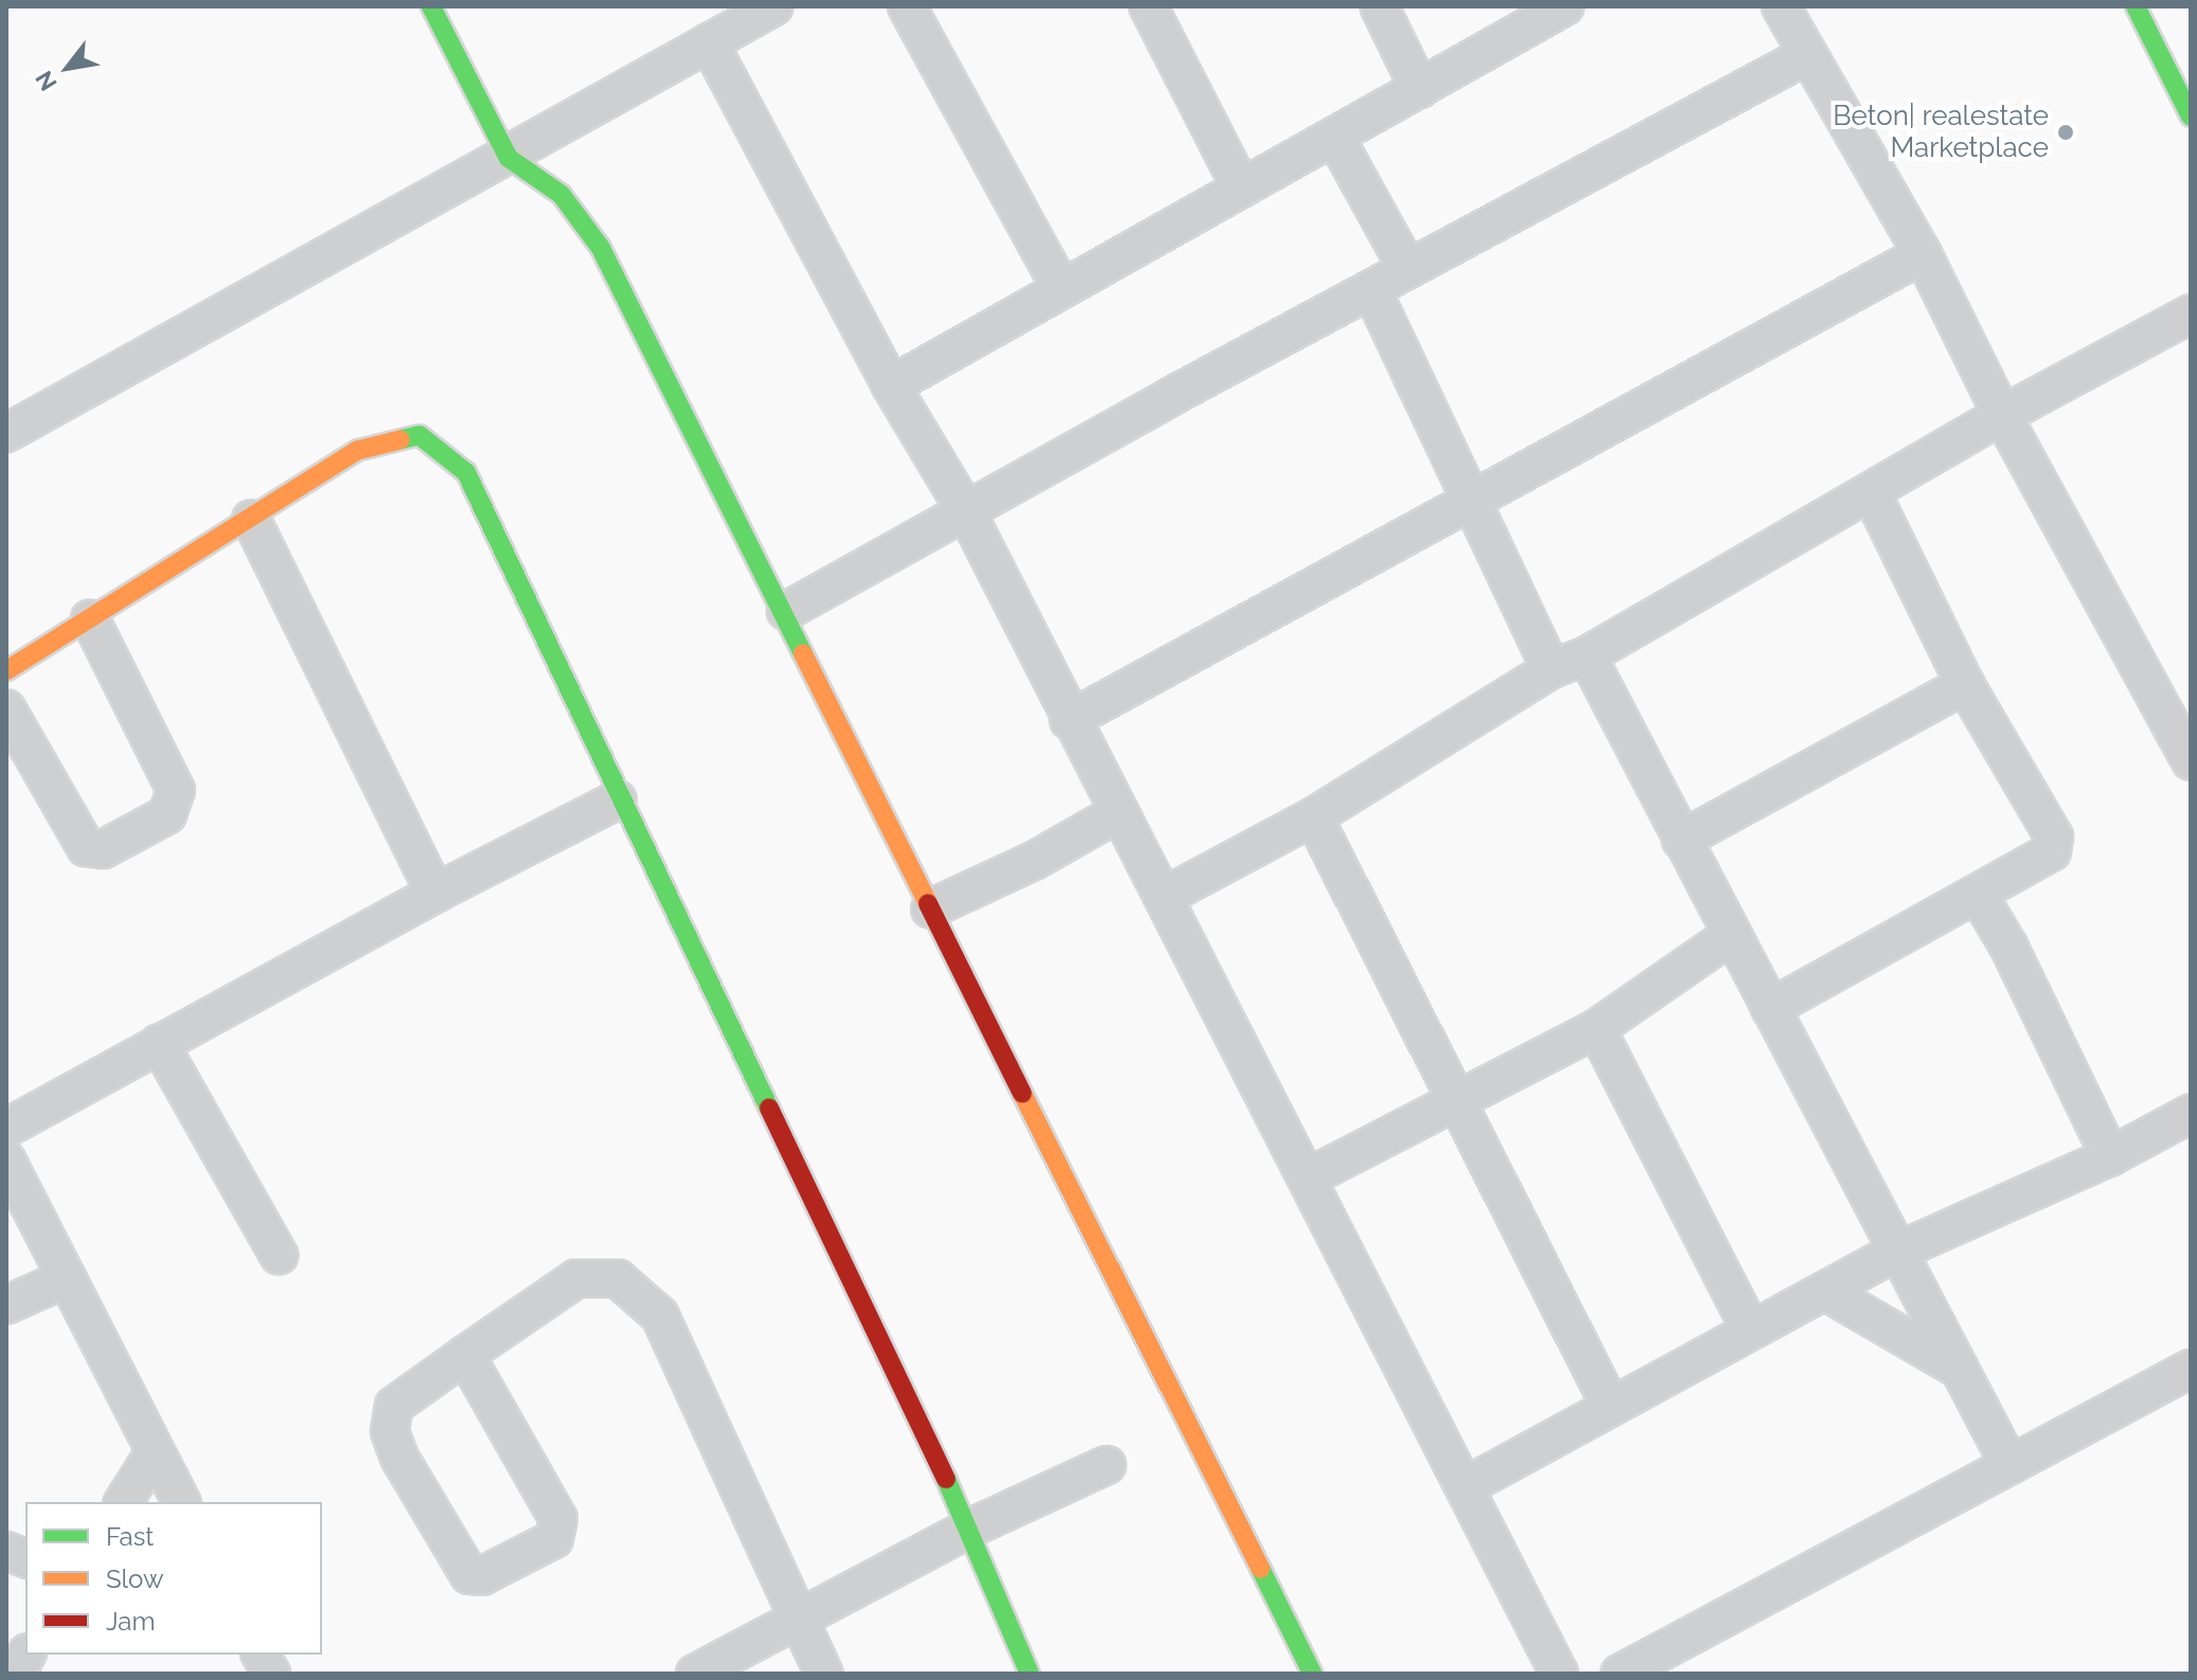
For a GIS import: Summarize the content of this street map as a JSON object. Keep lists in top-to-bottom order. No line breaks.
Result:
{"places":["Beton| realestate Marketplace"],"legend":["Fast","Slow","Jam"],"north":"bottom left"}
